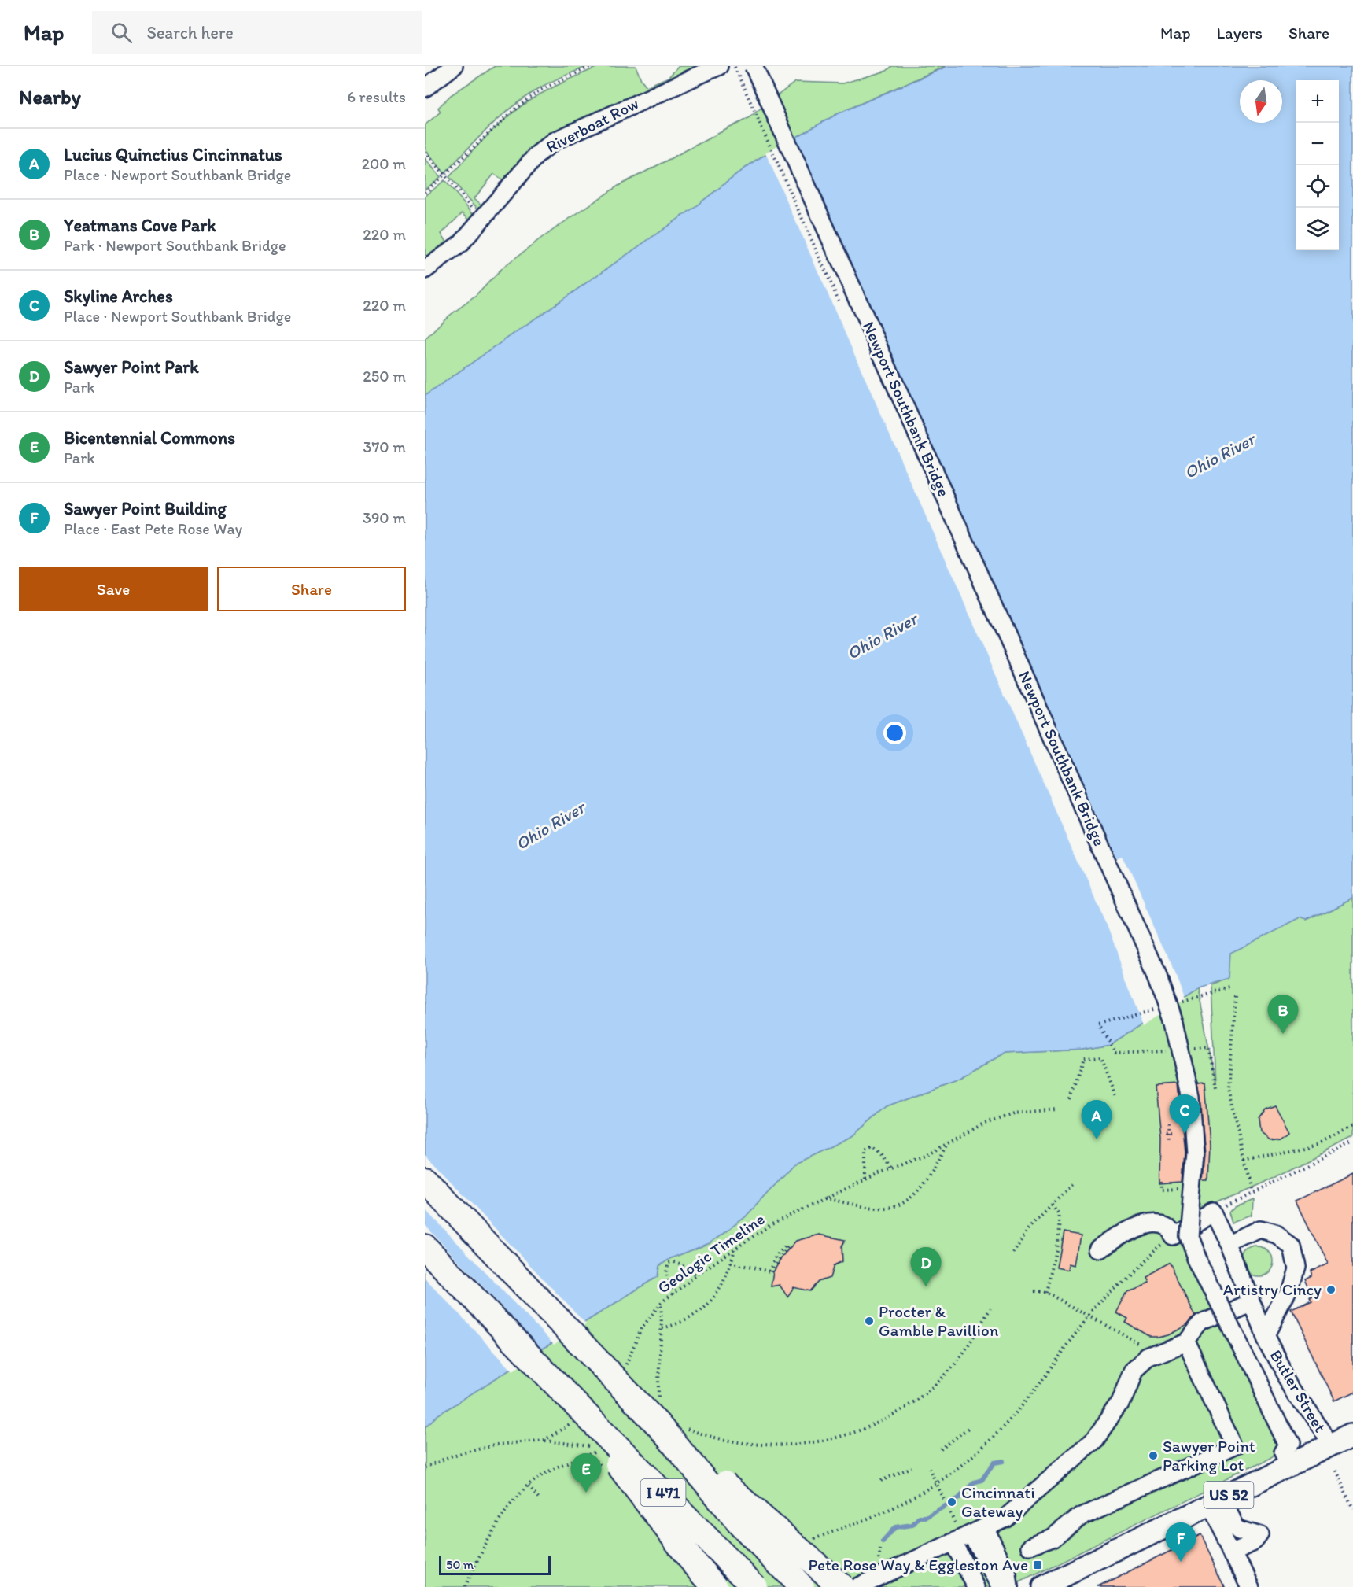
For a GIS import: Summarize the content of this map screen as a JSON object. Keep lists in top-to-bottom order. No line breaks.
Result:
{"streets":{"highway":["I 471"],"main road":["US 52"],"street":["Riverboat Row","Newport Southbank Bridge","Butler Street"],"path":["Geologic Timeline"]},"crossings":[["Newport Southbank Bridge","US 52"],["Butler Street","US 52"]],"water":["Ohio River"],"places":{"other":["Artistry Cincy","Procter & Gamble Pavillion","Sawyer Point Parking Lot","Cincinnati Gateway"],"transit":["Pete Rose Way & Eggleston Ave"]},"scale_bar":"50 m","north":"bottom","page":{"header":"Map","search":"Search here","nav":["Map","Layers","Share"],"heading":["Nearby","6 results"],"map_buttons":["+","−"],"list":[{"mark":"A","name":"Lucius Quinctius Cincinnatus","note":"Place · Newport Southbank Bridge","value":"200 m"},{"mark":"B","name":"Yeatmans Cove Park","note":"Park · Newport Southbank Bridge","value":"220 m"},{"mark":"C","name":"Skyline Arches","note":"Place · Newport Southbank Bridge","value":"220 m"},{"mark":"D","name":"Sawyer Point Park","note":"Park","value":"250 m"},{"mark":"E","name":"Bicentennial Commons","note":"Park","value":"370 m"},{"mark":"F","name":"Sawyer Point Building","note":"Place · East Pete Rose Way","value":"390 m"}],"buttons":["Save","Share"],"pins":["B","C","A","D","E","F"],"scale":"50 m"}}
